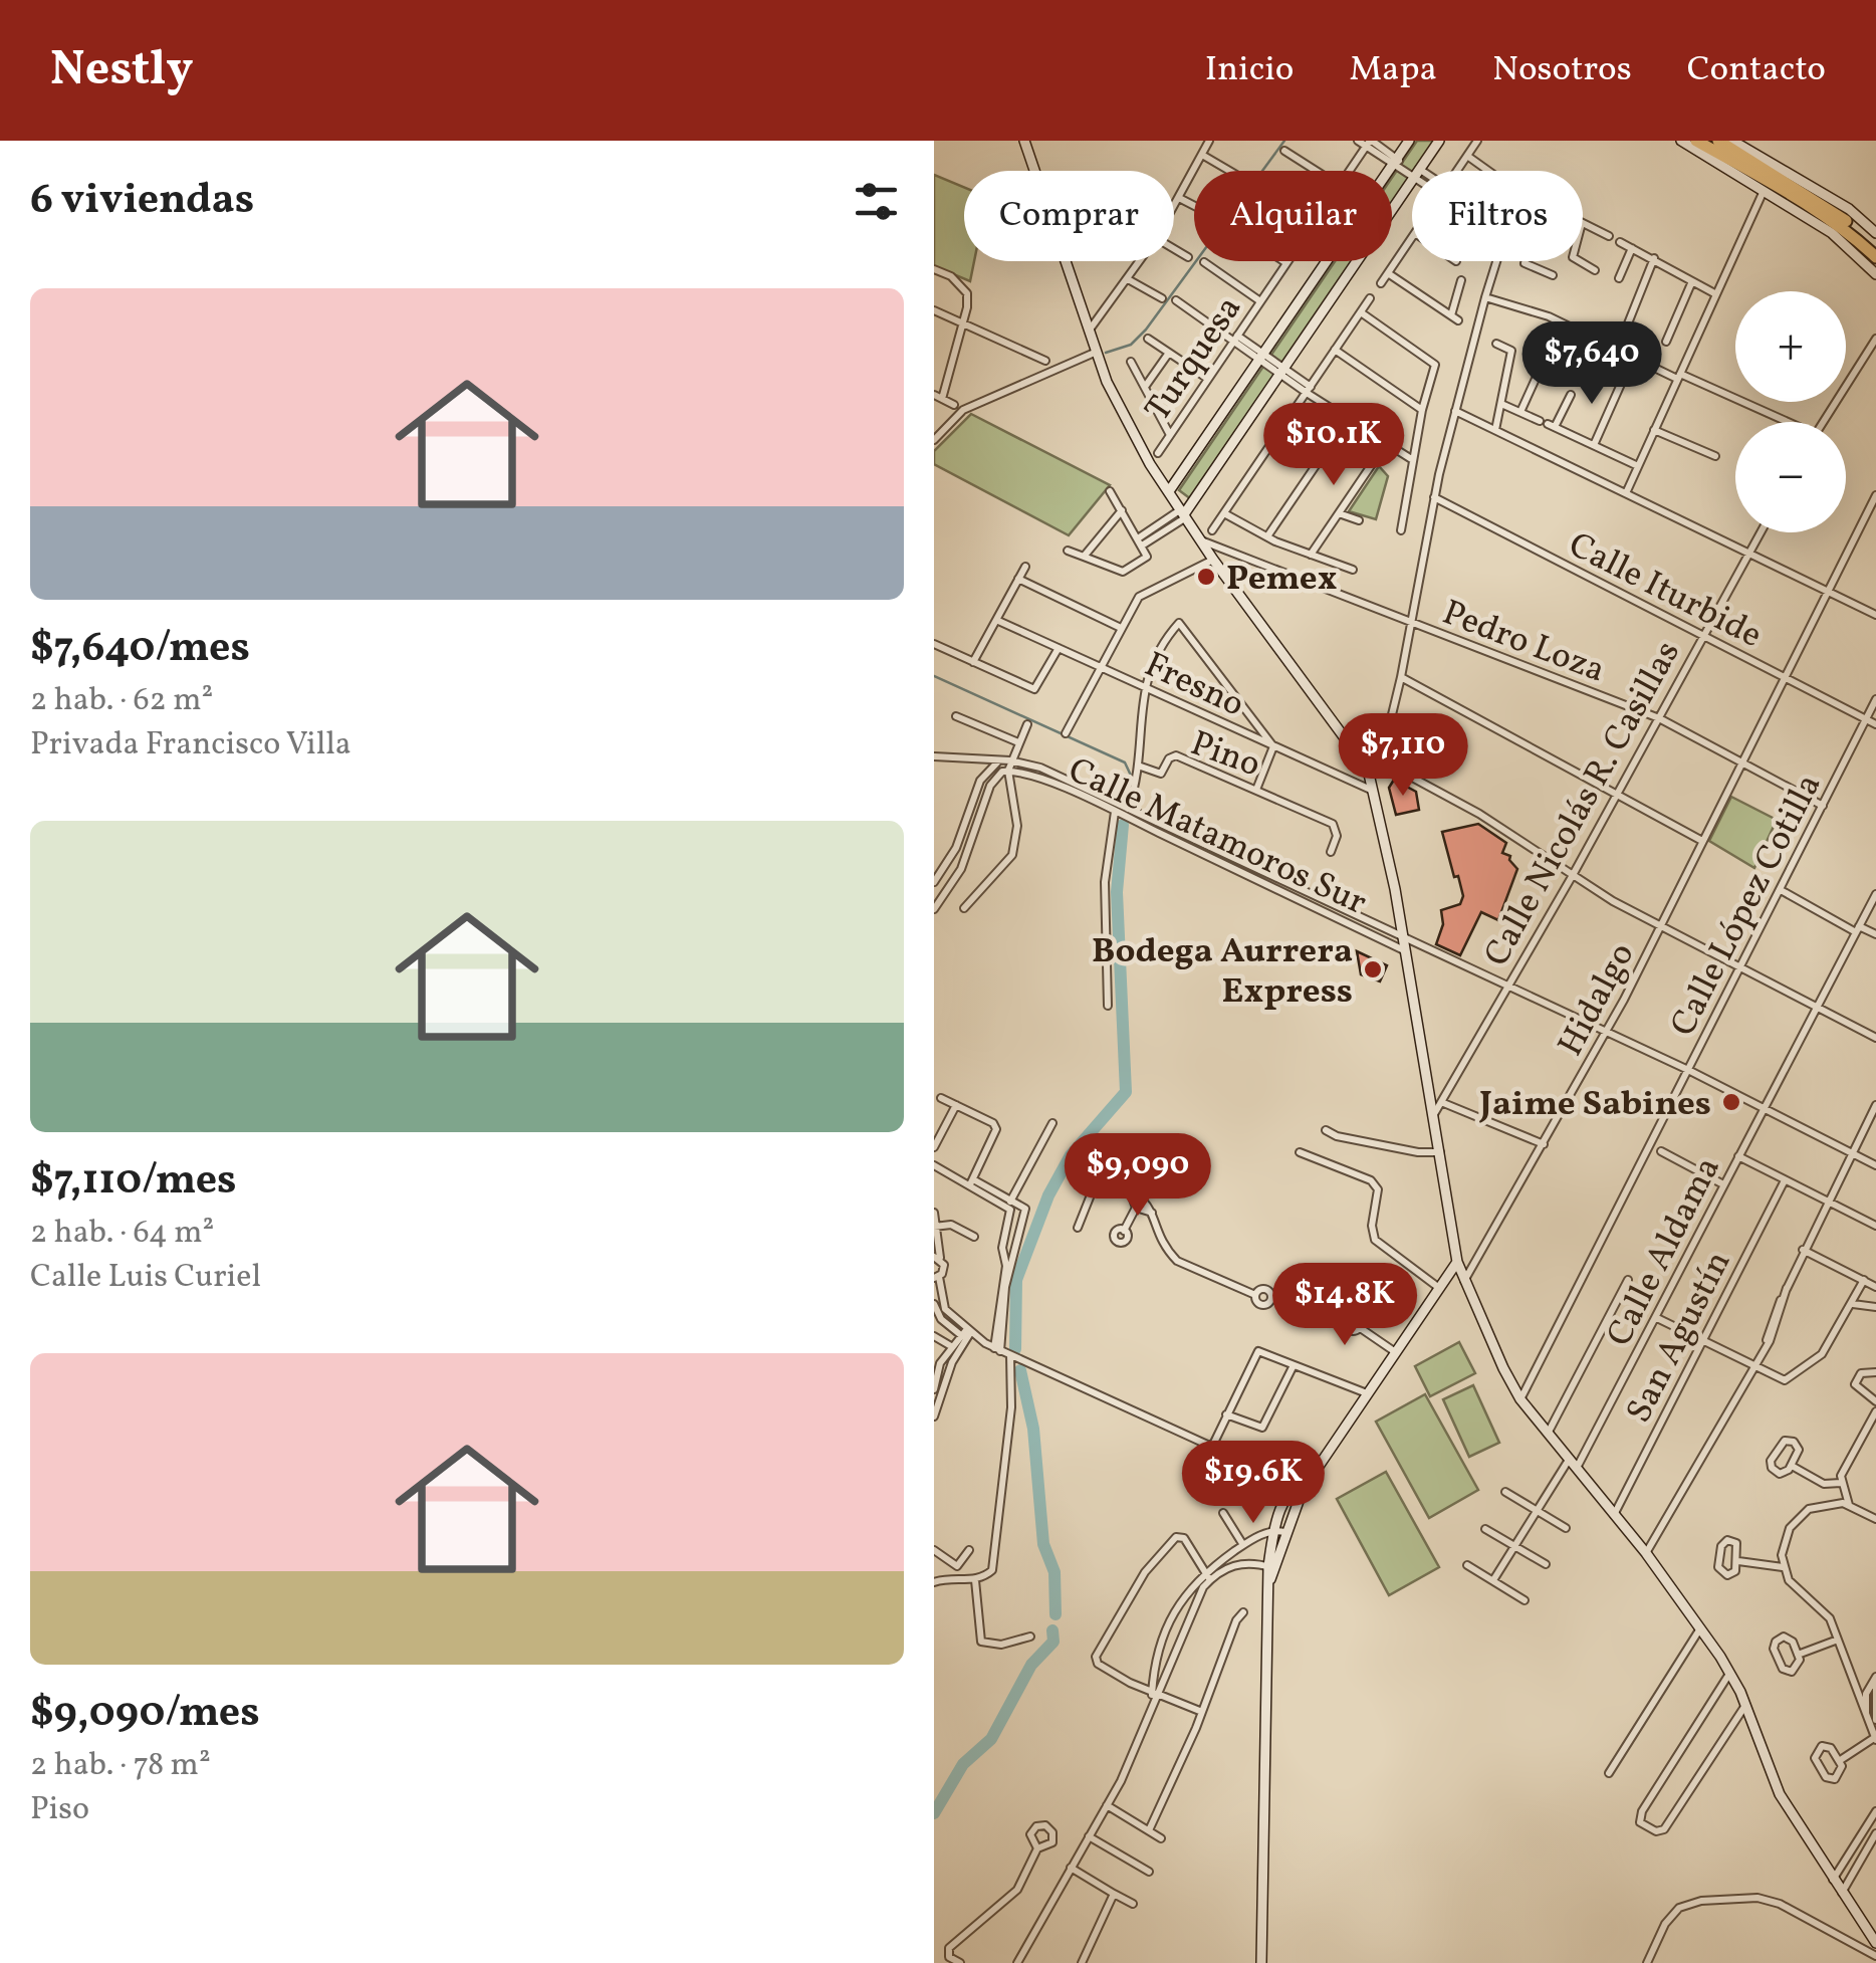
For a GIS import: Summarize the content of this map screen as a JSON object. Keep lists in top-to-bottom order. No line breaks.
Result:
{"streets":{"street":["Turquesa","Calle Iturbide","Pedro Loza","Fresno","Pino","Calle Nicolás R. Casillas","Calle Matamoros Sur","Calle López Cotilla","Hidalgo","Calle Aldama","San Agustín"]},"crossings":[["Calle Iturbide","Calle Nicolás R. Casillas"],["Calle Iturbide","Calle López Cotilla"],["Calle Iturbide","Hidalgo"],["Pedro Loza","Calle Nicolás R. Casillas"],["Pedro Loza","Calle López Cotilla"],["Pedro Loza","Hidalgo"],["Fresno","Pino"],["Calle Nicolás R. Casillas","Calle Matamoros Sur"],["Calle Matamoros Sur","Calle López Cotilla"],["Calle Matamoros Sur","Hidalgo"],["Calle Matamoros Sur","Calle Aldama"]],"places":["Pemex","Bodega Aurrera Express","Jaime Sabines"],"page":{"header":"Nestly","nav":["Inicio","Mapa","Nosotros","Contacto"],"heading":"6 viviendas","chip":["Comprar","Alquilar","Filtros"],"list":[{"name":"$7,640/mes","note":"2 hab. · 62 m² · Privada Francisco Villa"},{"name":"$7,110/mes","note":"2 hab. · 64 m² · Calle Luis Curiel"},{"name":"$9,090/mes","note":"2 hab. · 78 m² · Piso"}],"map_buttons":["+","−"],"price":["$7,640","$10.1K","$7,110","$9,090","$14.8K","$19.6K"]}}
